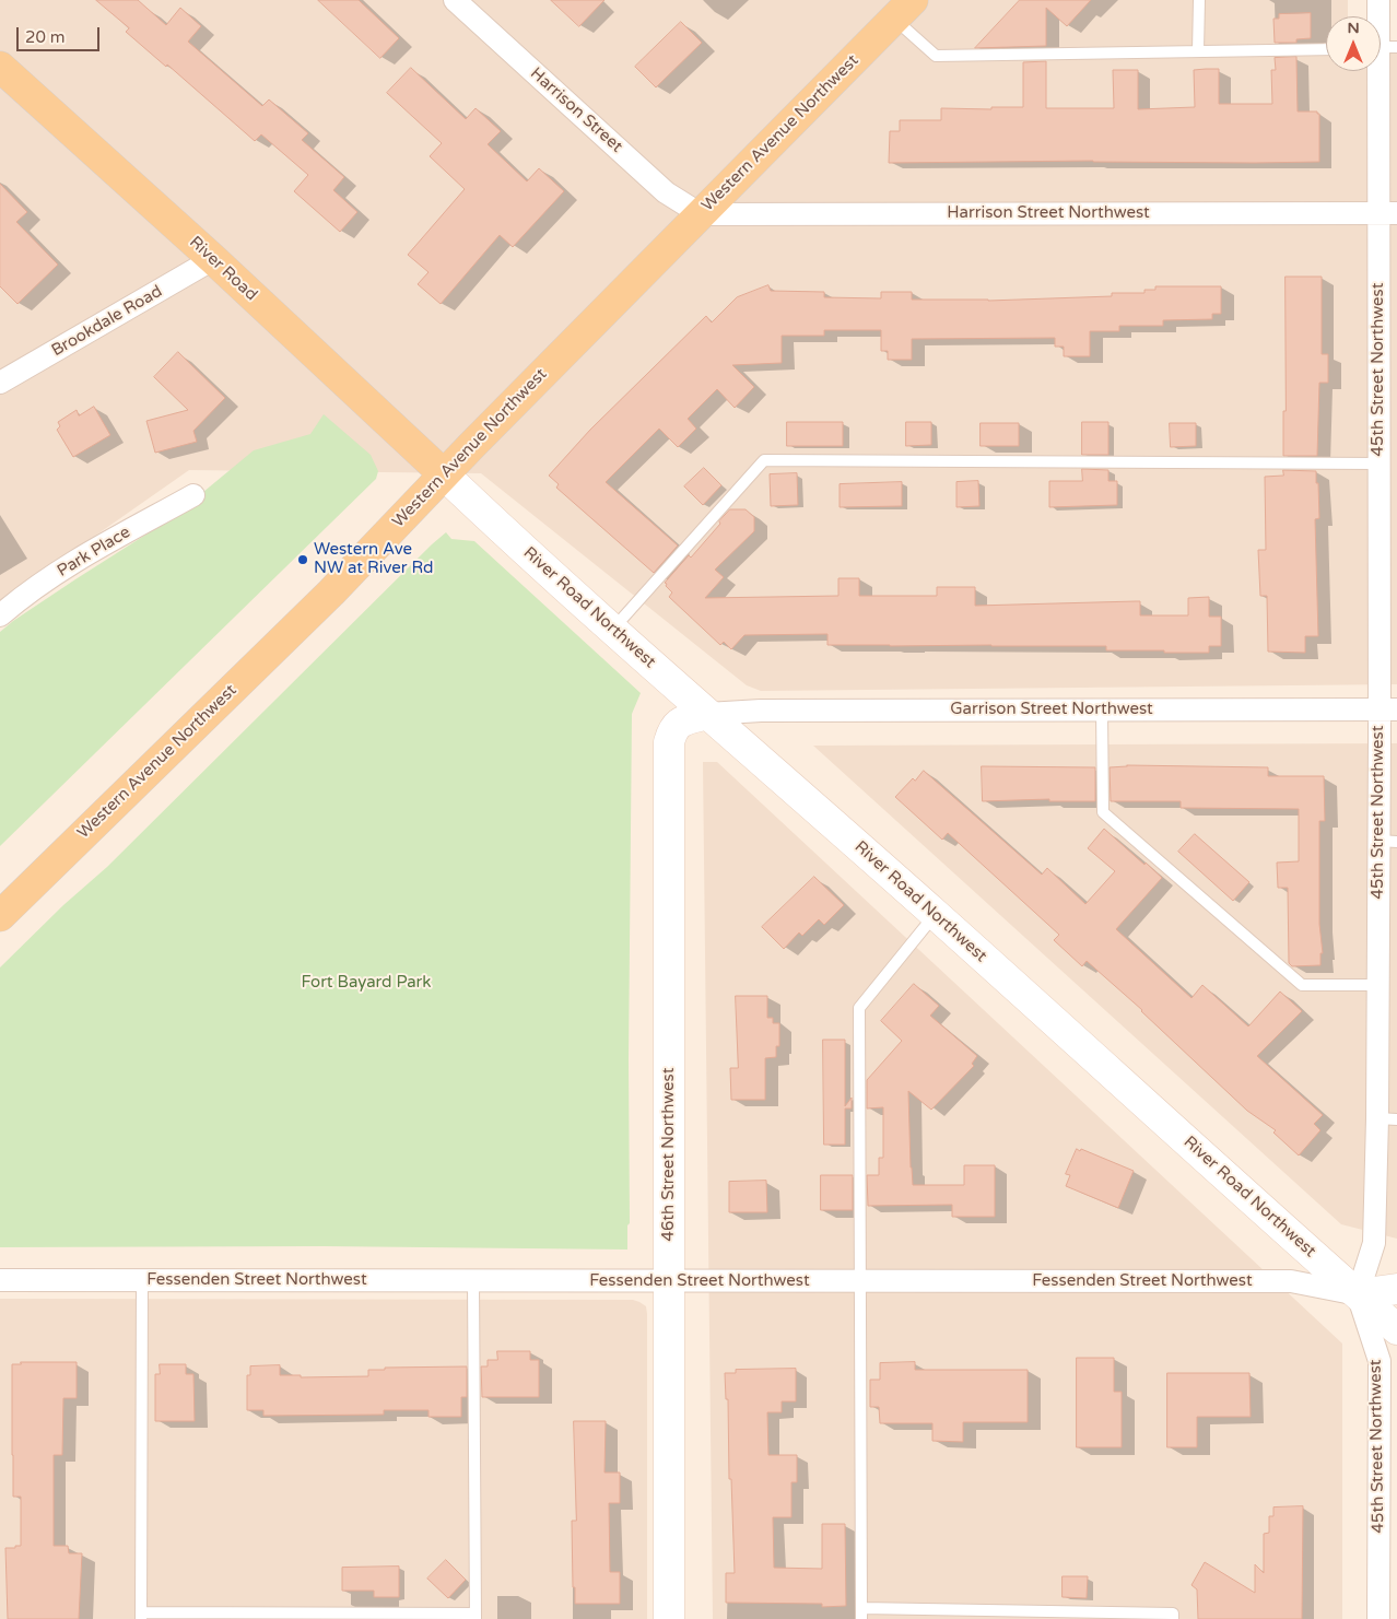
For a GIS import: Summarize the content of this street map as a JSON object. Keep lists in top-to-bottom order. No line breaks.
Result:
{"streets":{"main road":["Western Avenue Northwest","River Road","River Road Northwest","46th Street Northwest","Fessenden Street Northwest"],"street":["Harrison Street","Harrison Street Northwest","Brookdale Road","45th Street Northwest","Park Place","Garrison Street Northwest"]},"crossings":[["Harrison Street","Western Avenue Northwest"],["Harrison Street","Harrison Street Northwest"],["Western Avenue Northwest","Harrison Street Northwest"],["Western Avenue Northwest","River Road"],["Western Avenue Northwest","River Road Northwest"],["Harrison Street Northwest","45th Street Northwest"],["River Road","Brookdale Road"],["River Road","River Road Northwest"],["45th Street Northwest","River Road Northwest"],["45th Street Northwest","Garrison Street Northwest"],["45th Street Northwest","Fessenden Street Northwest"],["River Road Northwest","Garrison Street Northwest"],["River Road Northwest","46th Street Northwest"],["River Road Northwest","Fessenden Street Northwest"],["Garrison Street Northwest","46th Street Northwest"],["46th Street Northwest","Fessenden Street Northwest"]],"parks":["Fort Bayard Park"],"places":["Western Ave NW at River Rd"],"scale_bar":"20 m","north":"top"}
